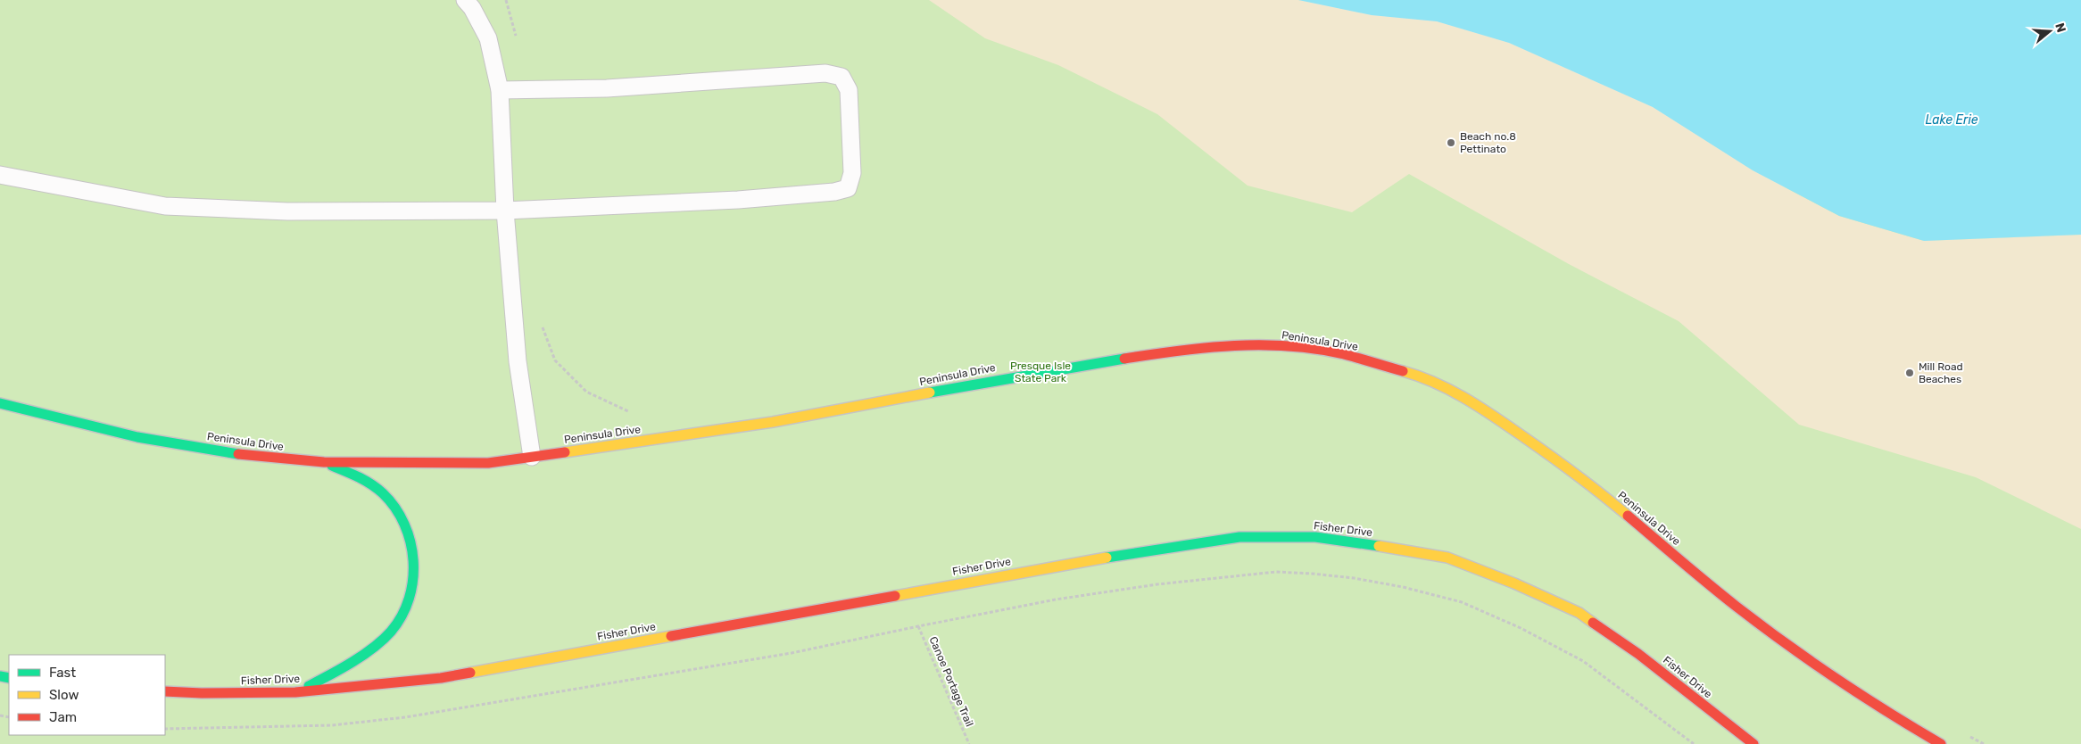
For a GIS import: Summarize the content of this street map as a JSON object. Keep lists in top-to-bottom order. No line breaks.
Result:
{"streets":{"street":["Peninsula Drive","Fisher Drive"],"path":["Canoe Portage Trail"]},"water":["Lake Erie"],"parks":["Presque Isle State Park"],"places":["Beach no.8 Pettinato","Mill Road Beaches"],"legend":["Fast","Slow","Jam"],"north":"right"}
